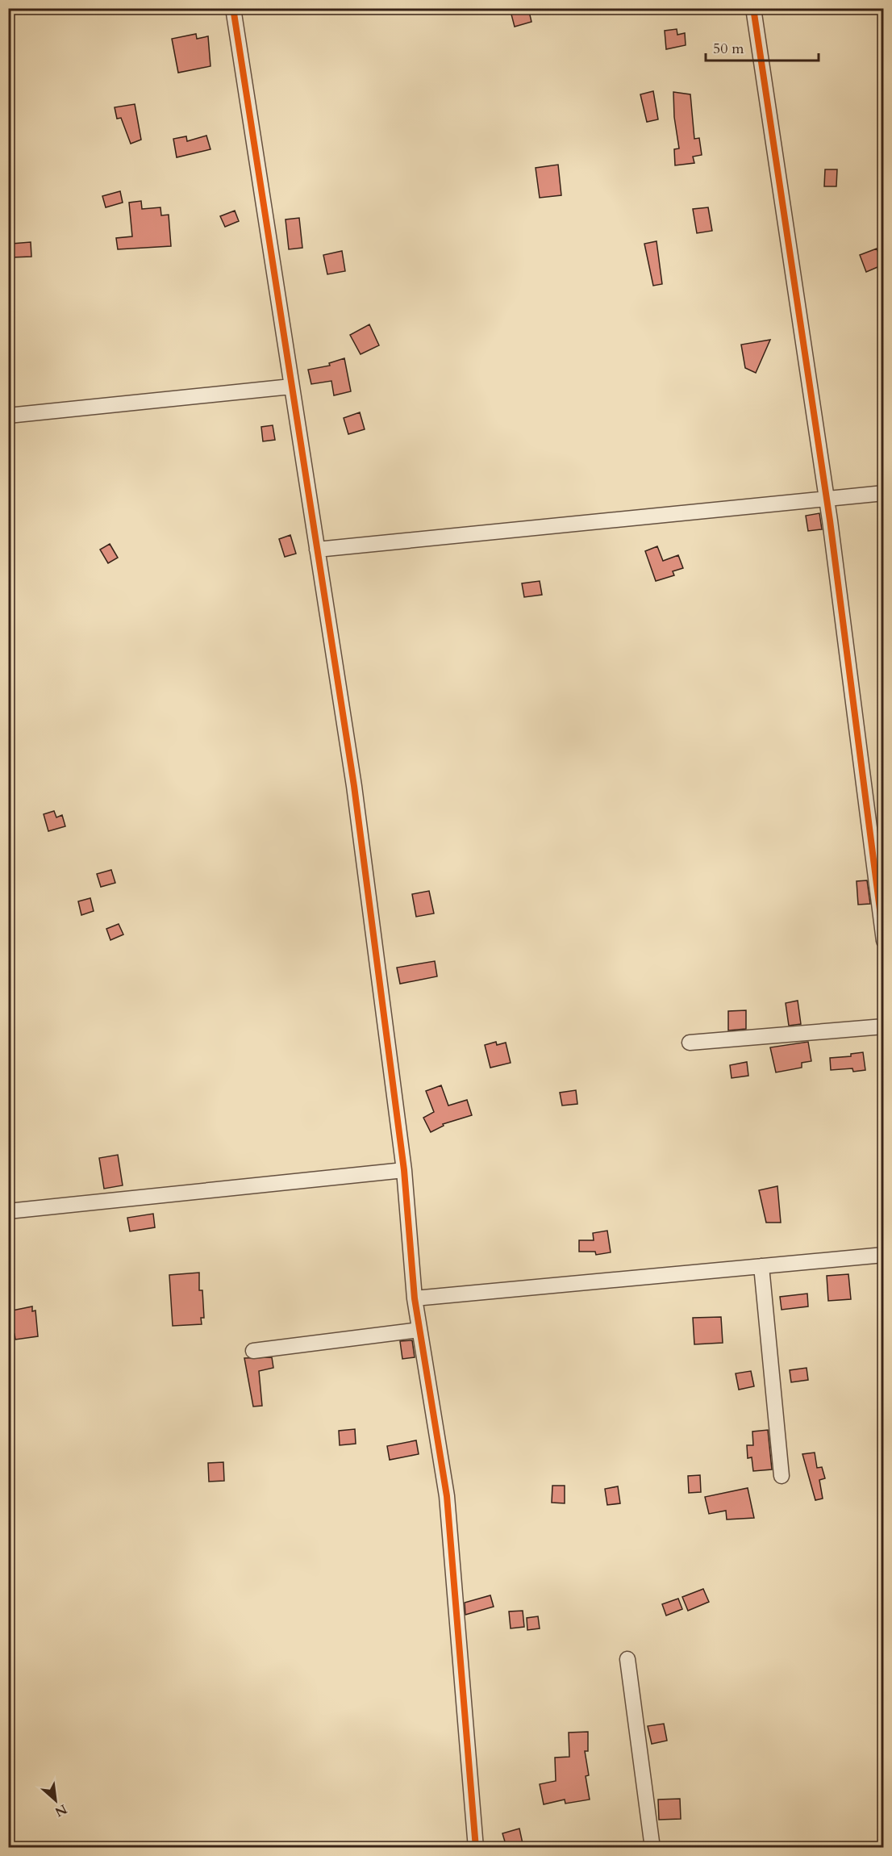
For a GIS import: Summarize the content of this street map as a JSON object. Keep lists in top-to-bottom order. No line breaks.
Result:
{"scale_bar":"50 m","north":"bottom right"}
